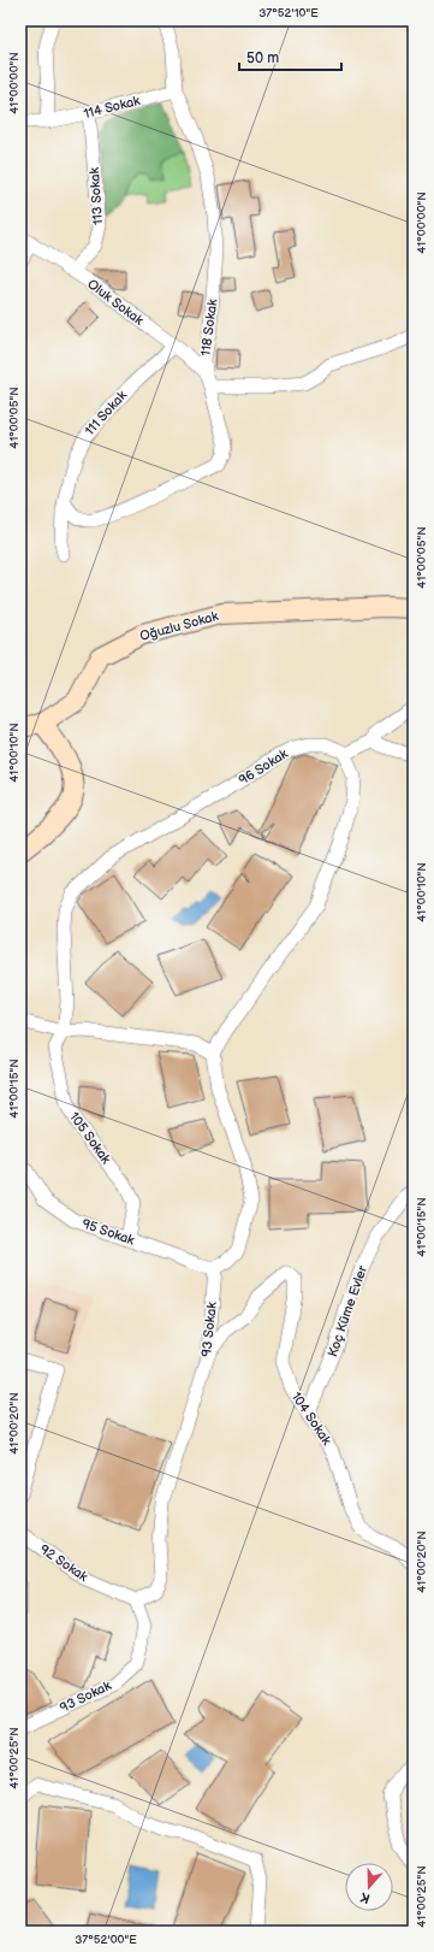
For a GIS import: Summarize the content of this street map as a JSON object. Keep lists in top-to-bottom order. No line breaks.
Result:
{"streets":{"street":["114 Sokak","113 Sokak","Oluk Sokak","118 Sokak","111 Sokak","Oğuzlu Sokak","96 Sokak","105 Sokak","95 Sokak","Koç Küme Evler","93 Sokak","104 Sokak","92 Sokak"]},"crossings":[["114 Sokak","113 Sokak"],["114 Sokak","118 Sokak"],["113 Sokak","Oluk Sokak"],["Oluk Sokak","118 Sokak"],["Oluk Sokak","111 Sokak"],["118 Sokak","111 Sokak"],["96 Sokak","105 Sokak"],["105 Sokak","95 Sokak"],["95 Sokak","93 Sokak"],["Koç Küme Evler","104 Sokak"],["93 Sokak","104 Sokak"],["93 Sokak","92 Sokak"]],"scale_bar":"50 m","north":"bottom","coordinates":["37°52'10\"E","41°00'00\"N","41°00'05\"N","41°00'10\"N","41°00'15\"N","41°00'20\"N","41°00'25\"N","37°52'00\"E"]}
